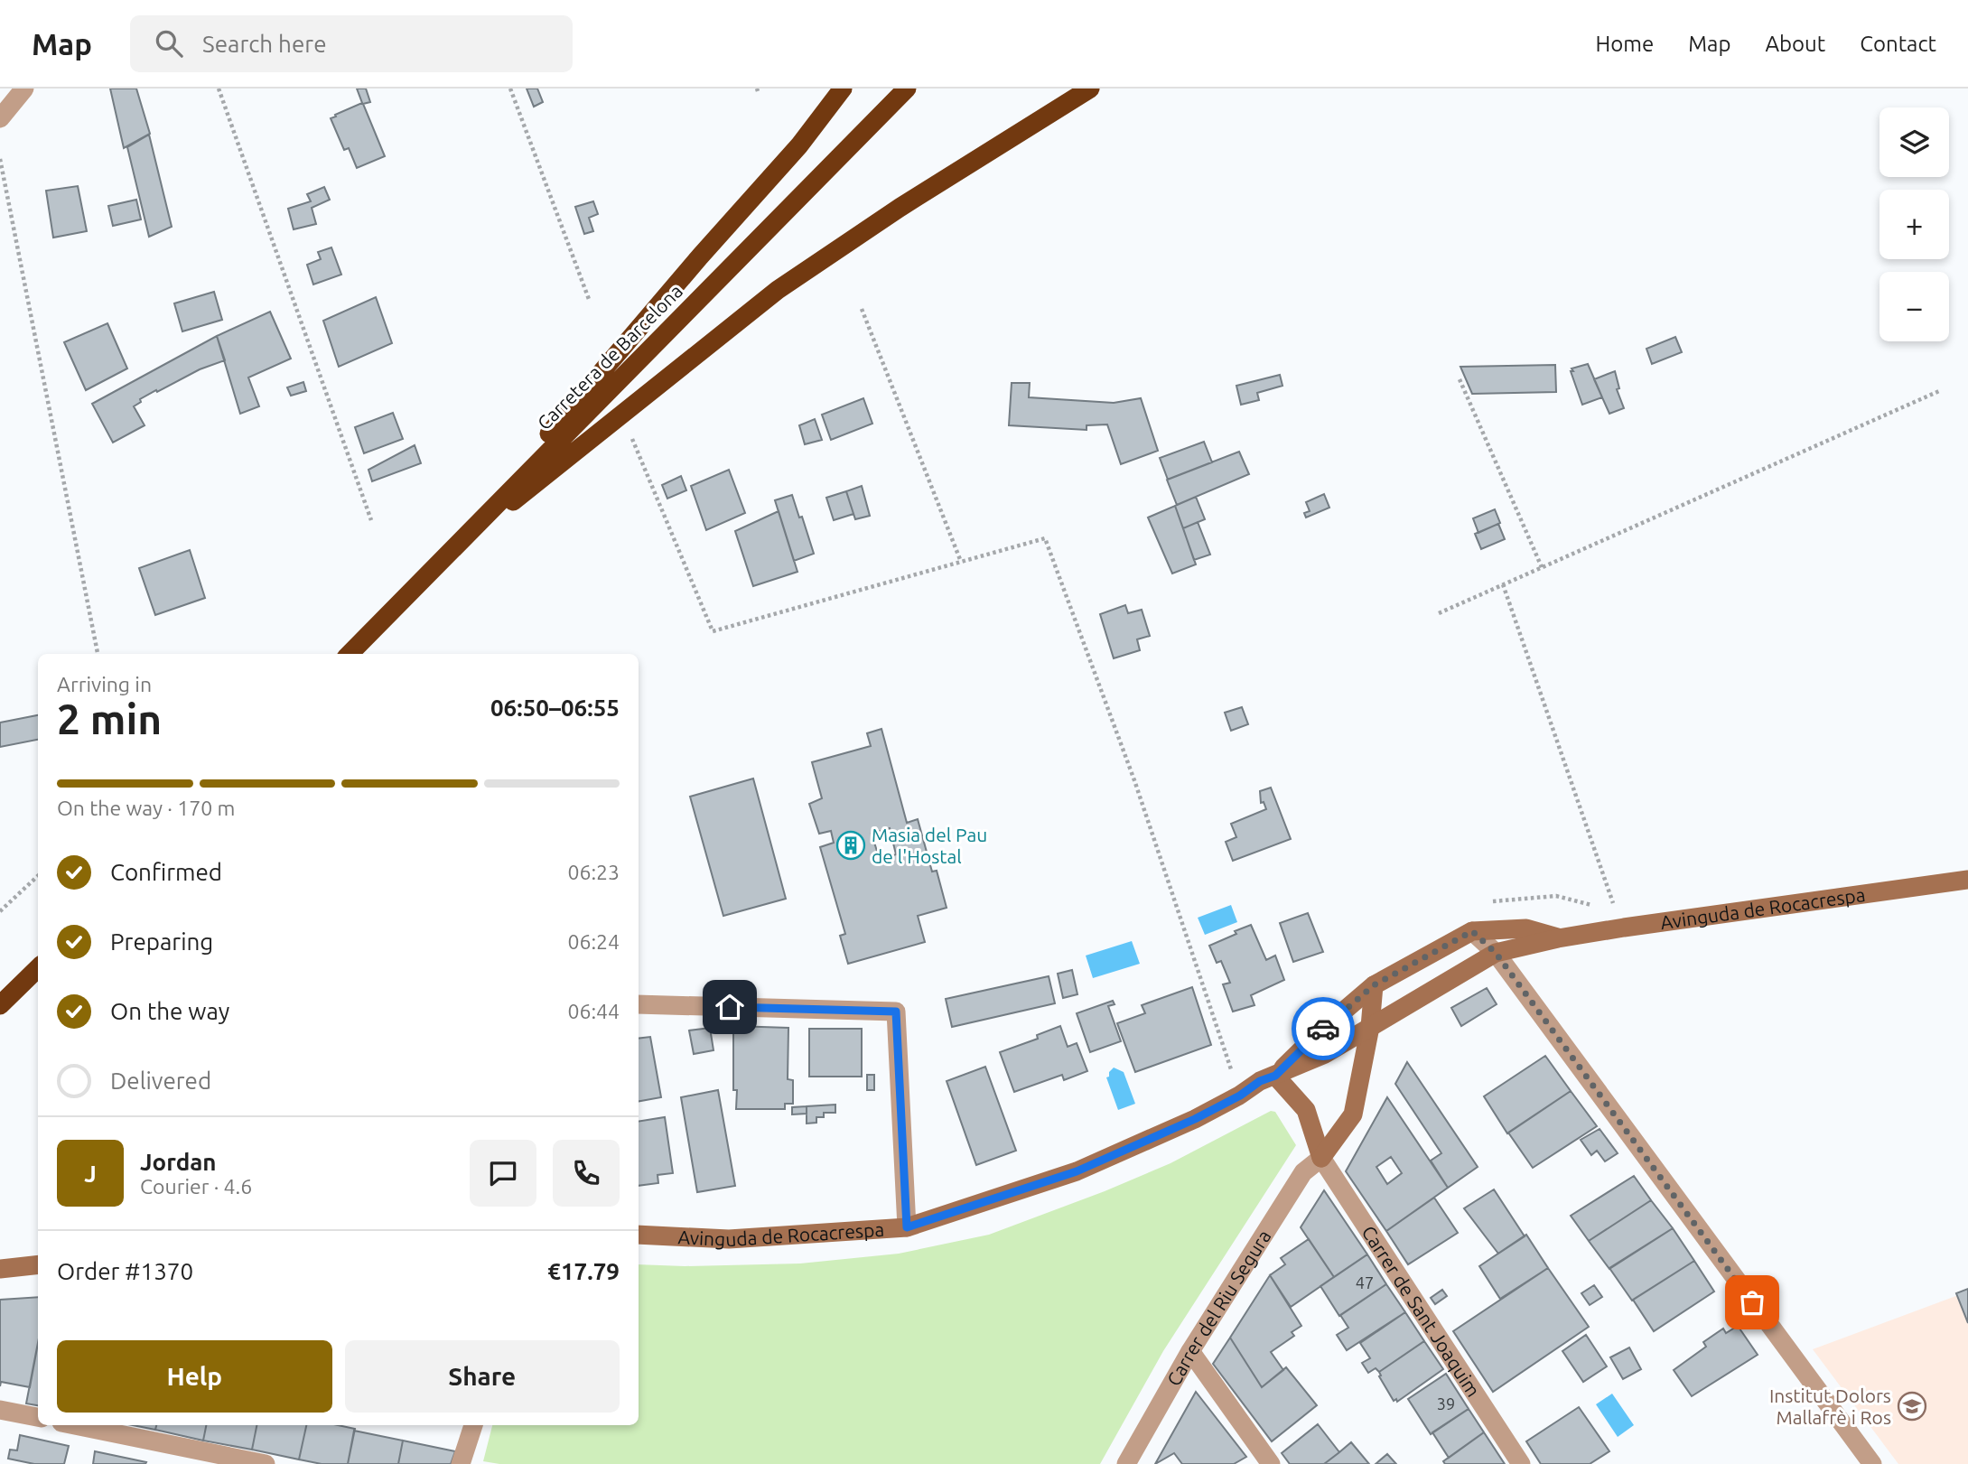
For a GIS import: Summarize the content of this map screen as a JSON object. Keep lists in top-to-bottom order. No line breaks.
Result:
{"streets":{"highway":["Carretera de Barcelona"],"street":["Avinguda de Rocacrespa","Carrer del Riu Segura","Carrer de Sant Joaquim"]},"crossings":[["Carrer del Riu Segura","Carrer de Sant Joaquim"]],"places":{"building":["Masia del Pau de l'Hostal"],"school or university":["Institut Dolors Mallafrè i Ros"]},"house_numbers":["47","39"],"page":{"header":"Map","search":"Search here","nav":["Home","Map","About","Contact"],"map_buttons":["+","−"],"heading":["2 min","Arriving in","06:50–06:55"],"panel":["Jordan","Courier · 4.6","Order #1370","€17.79"],"bar":"On the way · 170 m","list":[["Confirmed","06:23"],["Preparing","06:24"],["On the way","06:44"],"Delivered"],"round":"J","buttons":["Help","Share"]}}
